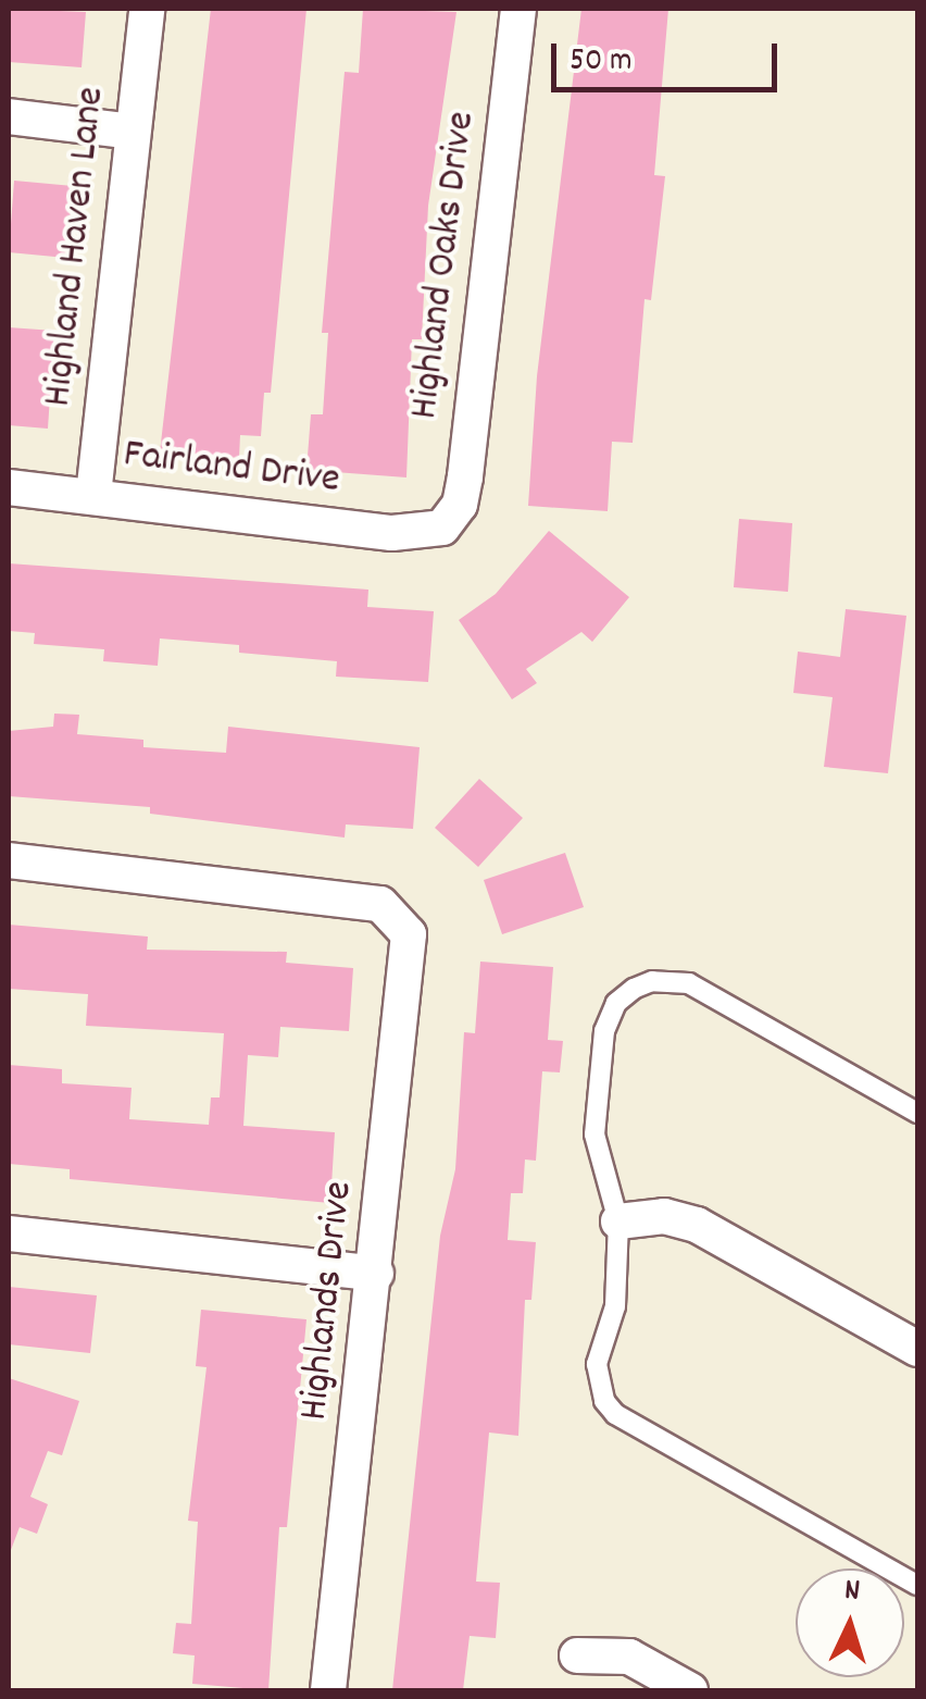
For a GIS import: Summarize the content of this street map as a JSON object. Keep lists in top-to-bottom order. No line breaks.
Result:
{"streets":{"street":["Highland Haven Lane","Highland Oaks Drive","Fairland Drive","Highlands Drive"]},"crossings":[["Highland Haven Lane","Fairland Drive"],["Highland Oaks Drive","Fairland Drive"]],"scale_bar":"50 m","north":"top"}
